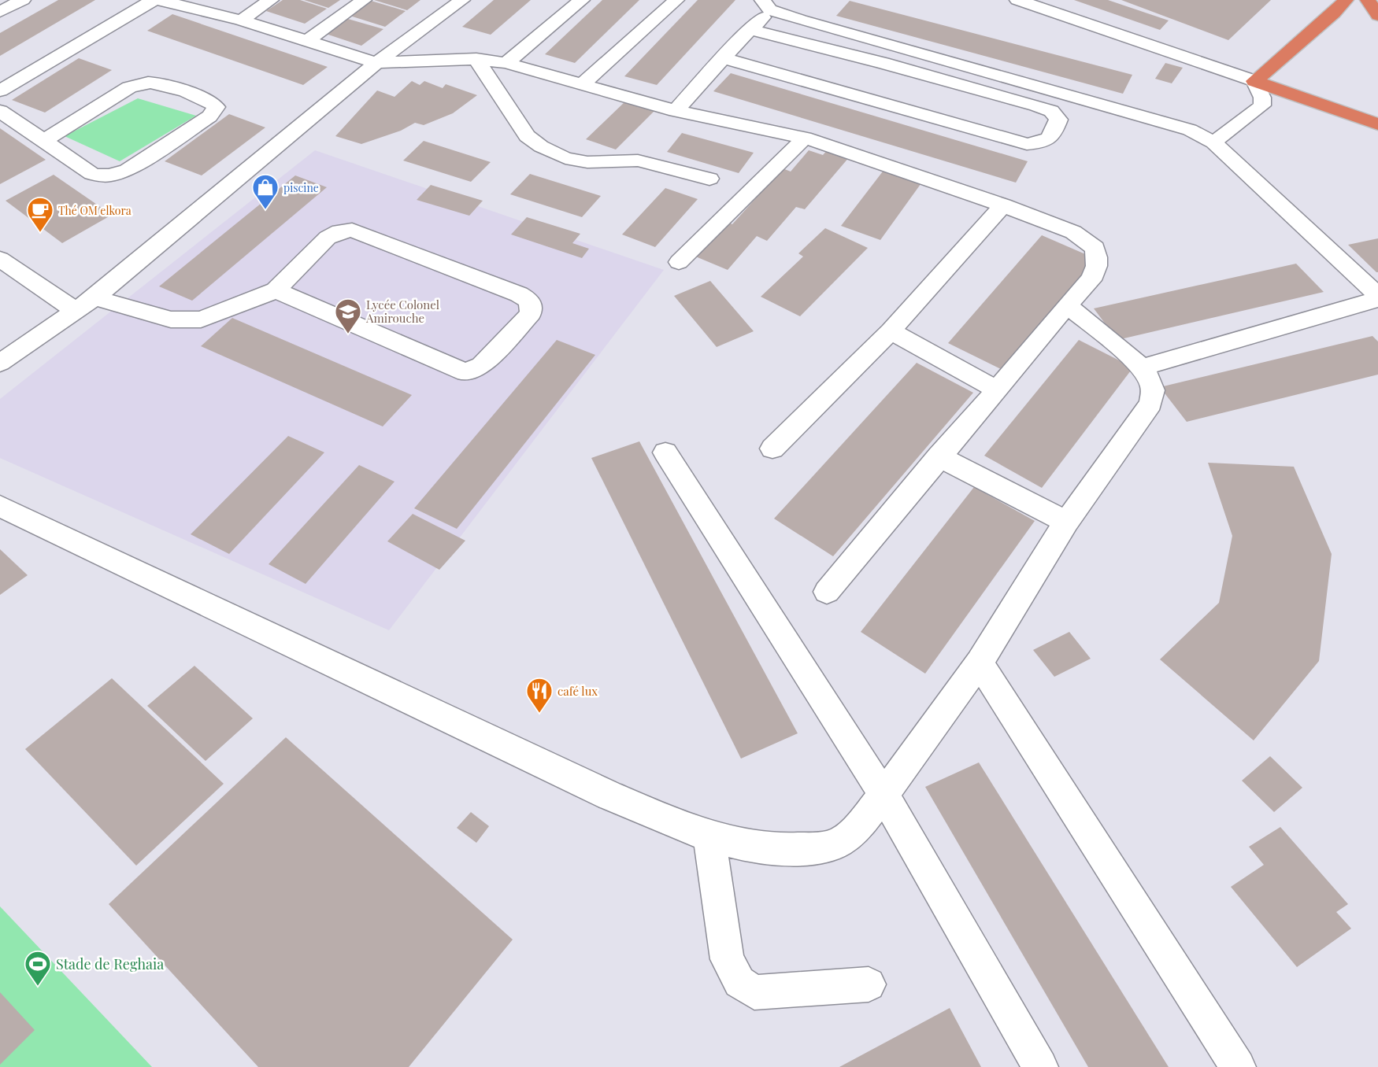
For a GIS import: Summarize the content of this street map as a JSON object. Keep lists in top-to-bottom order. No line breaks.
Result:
{"places":{"shop":["piscine"],"cafe":["Thé OM elkora"],"school or university":["Lycée Colonel Amirouche"],"restaurant":["café lux"],"sports":["Stade de Reghaia"]}}
